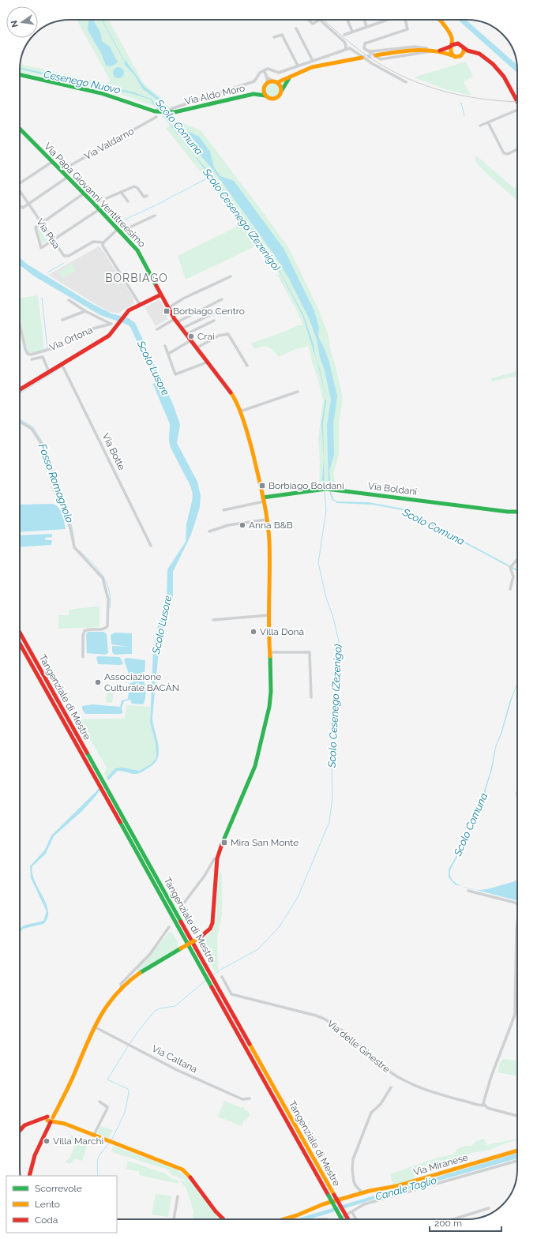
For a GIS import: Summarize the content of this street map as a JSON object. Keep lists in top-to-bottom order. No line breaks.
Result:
{"streets":{"main road":["Via Aldo Moro","Via Papa Giovanni Ventitreesimo","Via Boldani","Tangenziale di Mestre","Via Miranese"],"street":["Via Valdarno","Via Pisa","Via Ortona","Via Botte","Via delle Ginestre","Via Caltana"]},"crossings":[["Via Valdarno","Via Papa Giovanni Ventitreesimo"],["Via Papa Giovanni Ventitreesimo","Via Boldani"]],"districts":["BORBIAGO"],"water":["Cesenego Nuovo","Scolo Comuna","Scolo Cesenego (Zezenigo)","Scolo Lusore","Fosso Romagnolo","Canale Taglio"],"places":{"transit":["Borbiago Centro","Borbiago Boldani","Mira San Monte"],"other":["Crai","Anna B&B","Villa Donà","Associazione Culturale BACÀN","Villa Marchi"]},"legend":["Scorrevole","Lento","Coda"],"scale_bar":"200 m","north":"left"}
